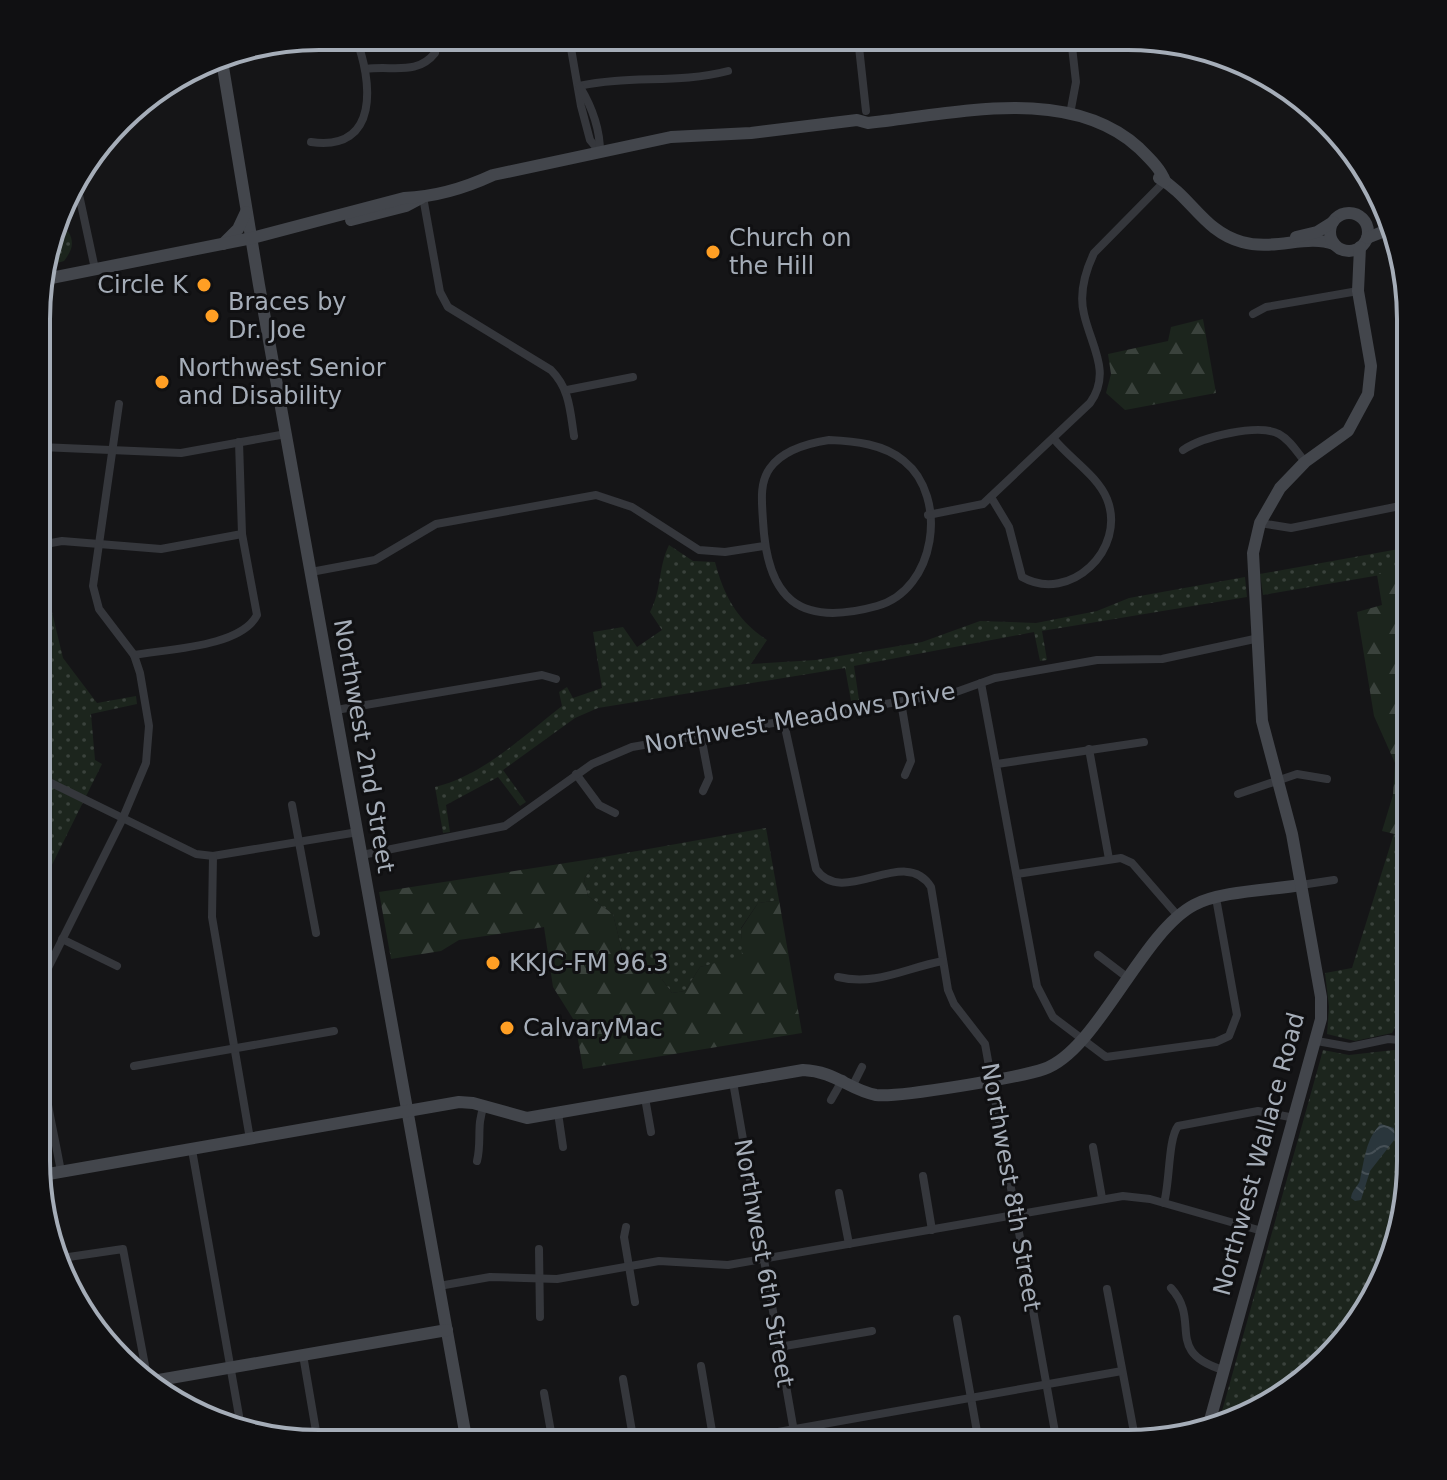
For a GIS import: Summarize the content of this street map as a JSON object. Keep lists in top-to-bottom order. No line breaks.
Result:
{"streets":{"main road":["Northwest 2nd Street","Northwest Wallace Road"],"street":["Northwest Meadows Drive","Northwest 8th Street","Northwest 6th Street"]},"crossings":[["Northwest Meadows Drive","Northwest 2nd Street"],["Northwest Meadows Drive","Northwest Wallace Road"],["Northwest Meadows Drive","Northwest 8th Street"]],"places":["Church on the Hill","Circle K","Braces by Dr. Joe","Northwest Senior and Disability","KKJC-FM 96.3","CalvaryMac"]}
